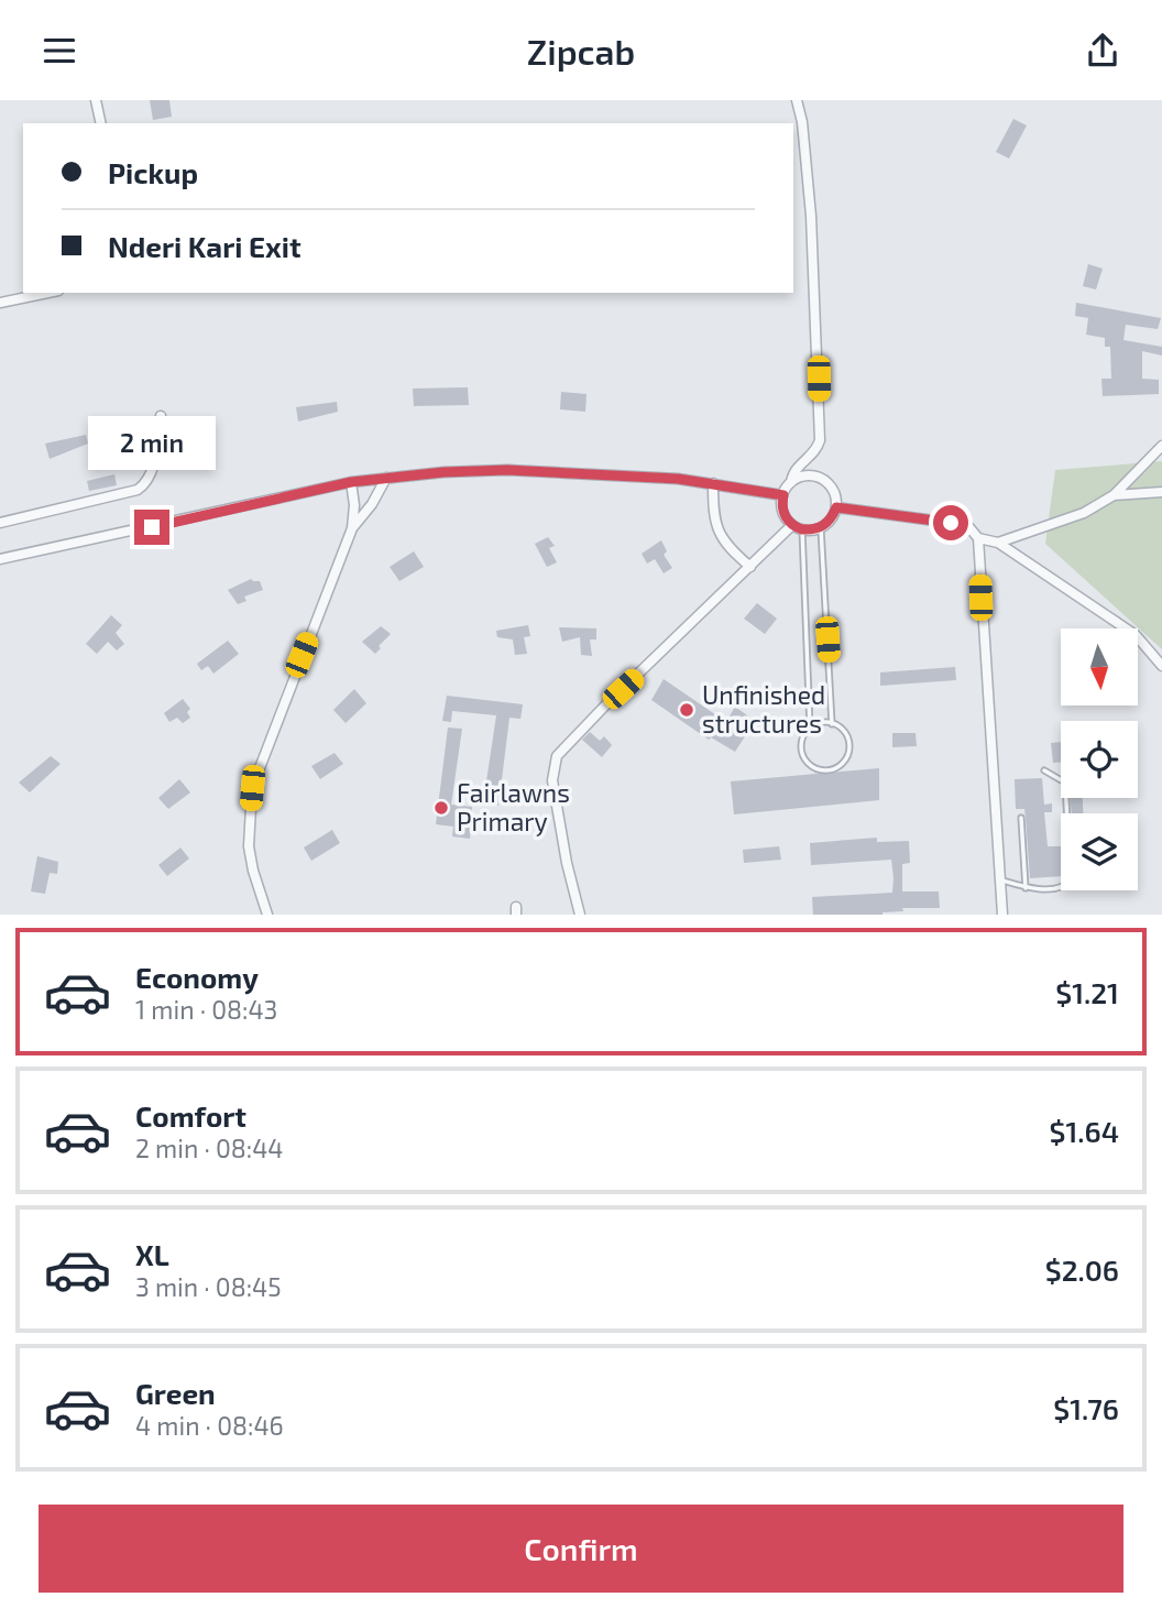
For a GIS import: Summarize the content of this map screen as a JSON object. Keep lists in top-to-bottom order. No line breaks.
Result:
{"places":["Unfinished structures","Fairlawns Primary"],"north":"bottom","page":{"header":"Zipcab","banner":["Pickup","Nderi Kari Exit"],"bubble":"2 min","list":[{"name":"Economy","note":"1 min · 08:43","value":"$1.21"},{"name":"Comfort","note":"2 min · 08:44","value":"$1.64"},{"name":"XL","note":"3 min · 08:45","value":"$2.06"},{"name":"Green","note":"4 min · 08:46","value":"$1.76"}],"buttons":"Confirm"}}
